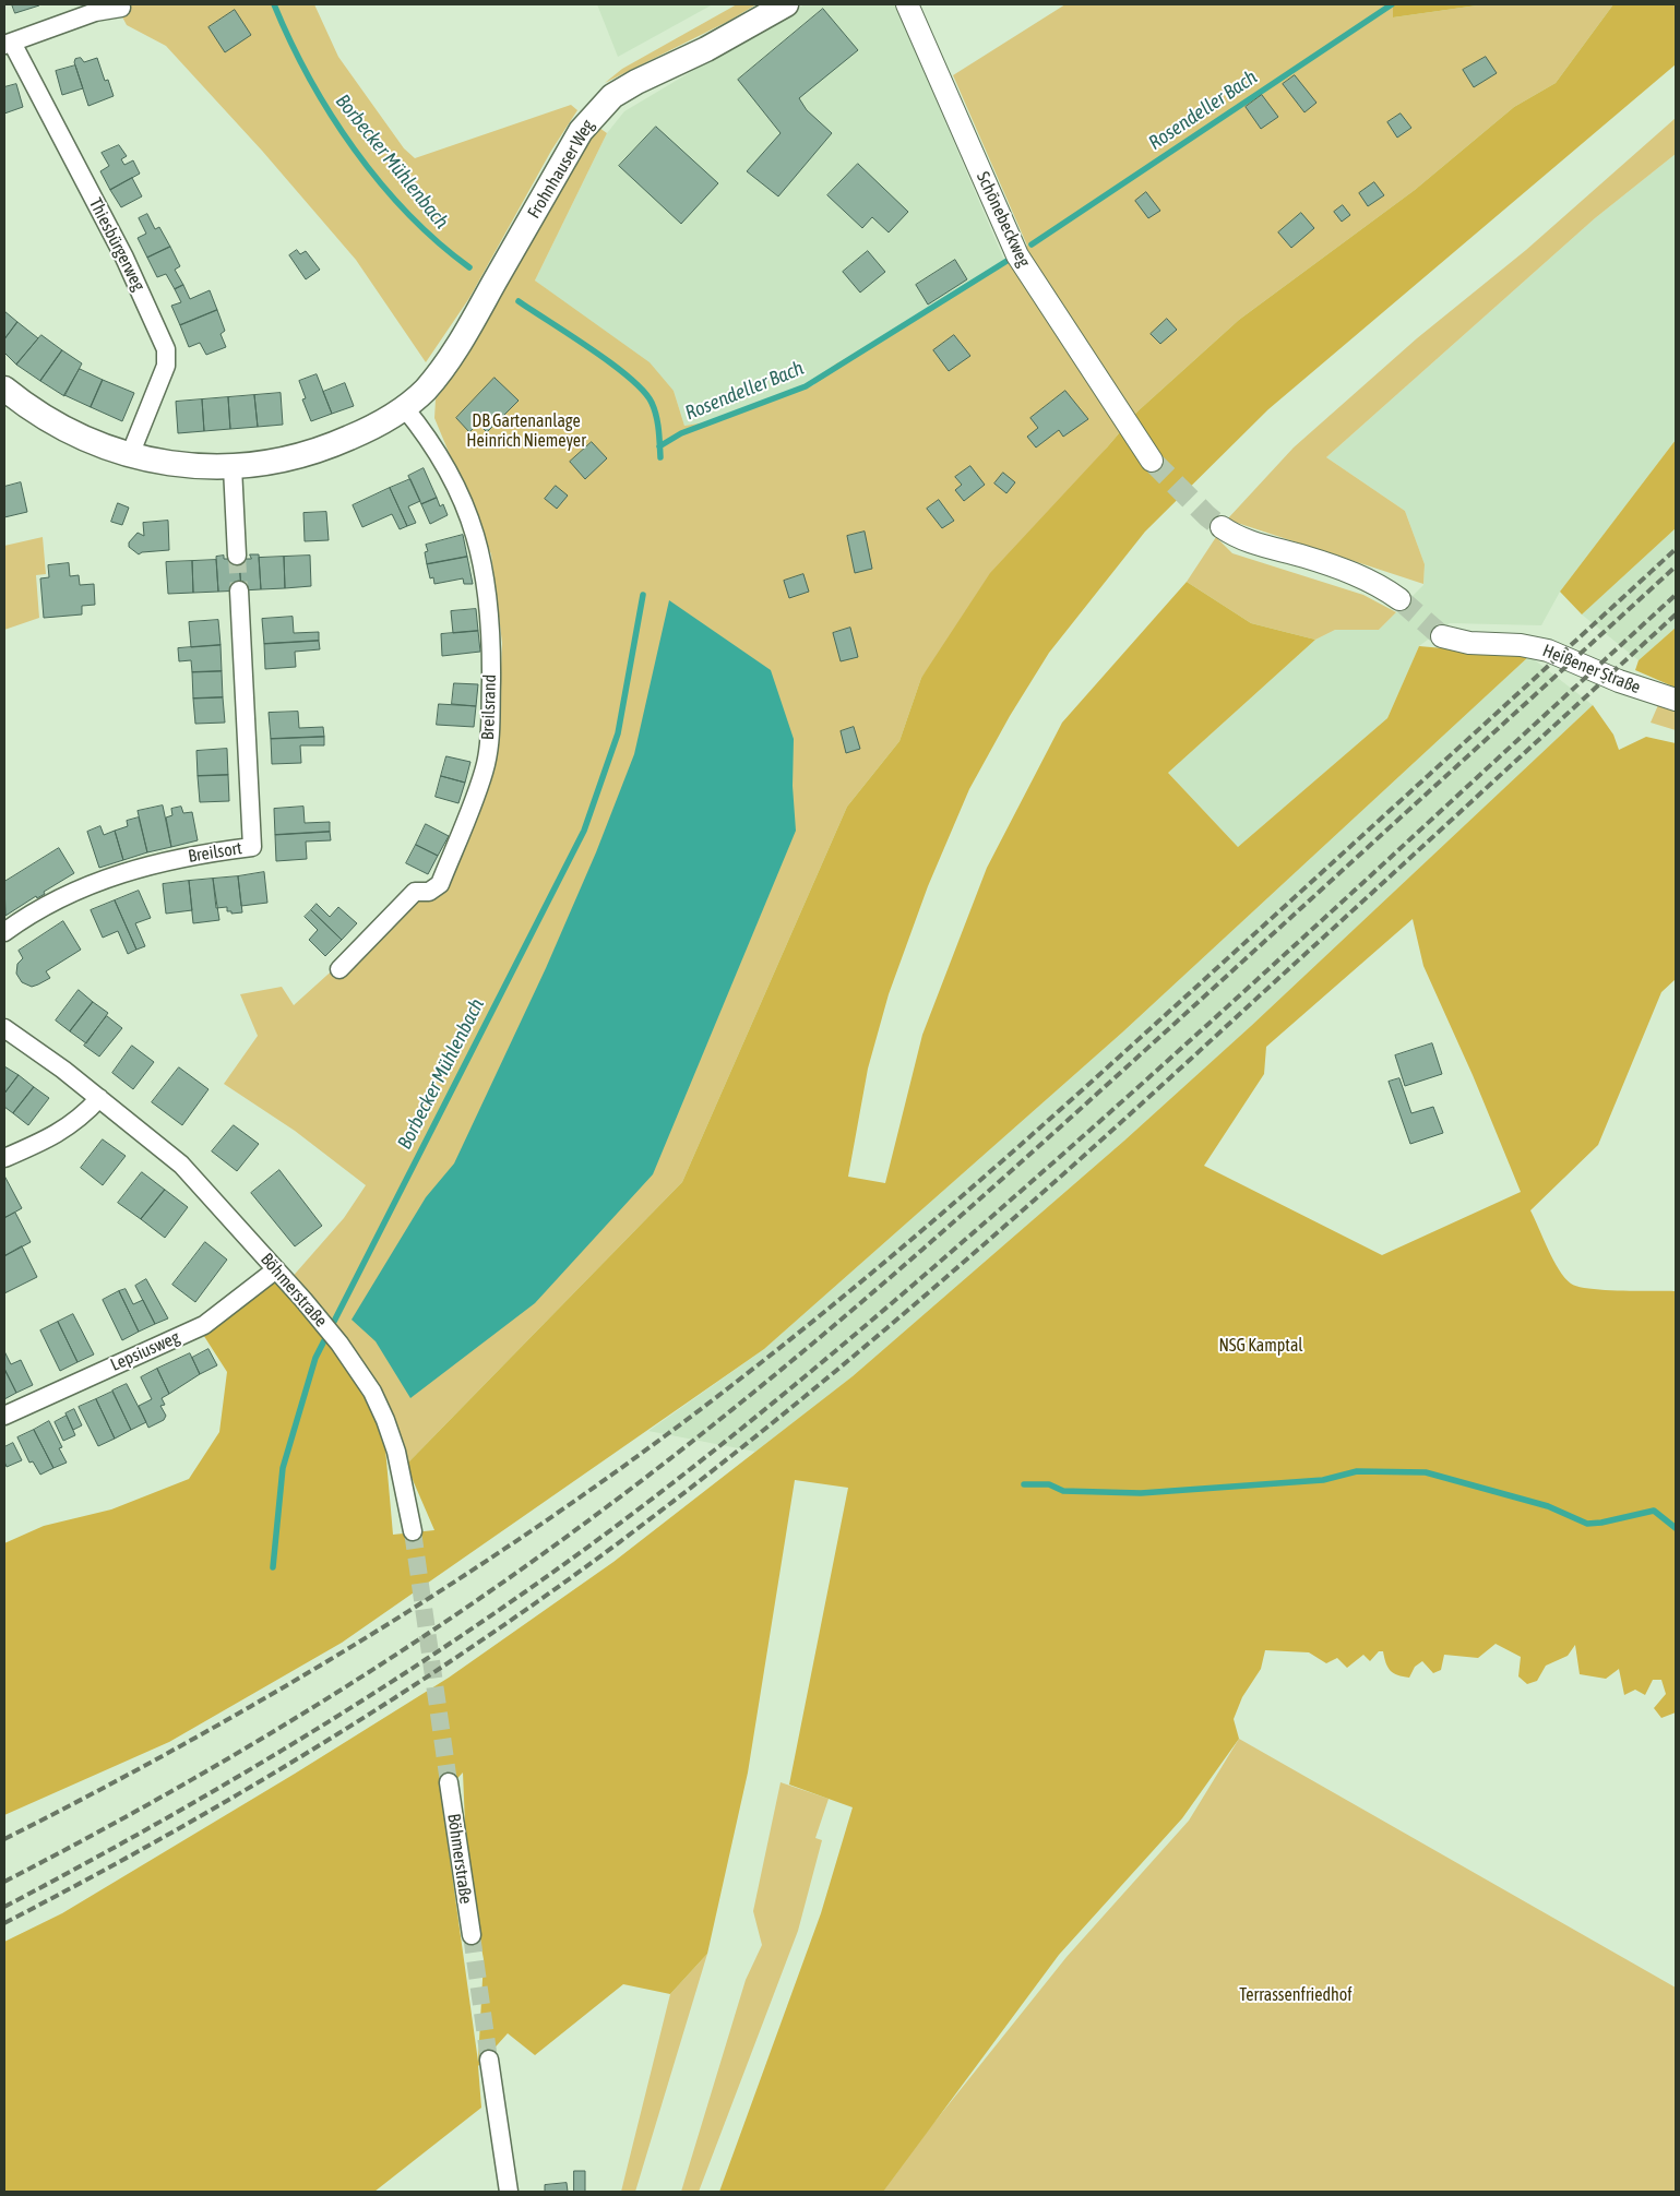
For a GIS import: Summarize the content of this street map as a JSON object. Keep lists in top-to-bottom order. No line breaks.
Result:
{"streets":{"main road":["Frohnhauser Weg"],"street":["Schönebeckweg","Thiesbürgerweg","Heißener Straße","Breilsrand","Breilsort","Böhmerstraße","Lepsiusweg"]},"crossings":[["Frohnhauser Weg","Thiesbürgerweg"],["Frohnhauser Weg","Breilsrand"],["Böhmerstraße","Lepsiusweg"]],"water":["Rosendeller Bach","Borbecker Mühlenbach"],"parks":["DB Gartenanlage Heinrich Niemeyer","NSG Kamptal","Terrassenfriedhof"]}
